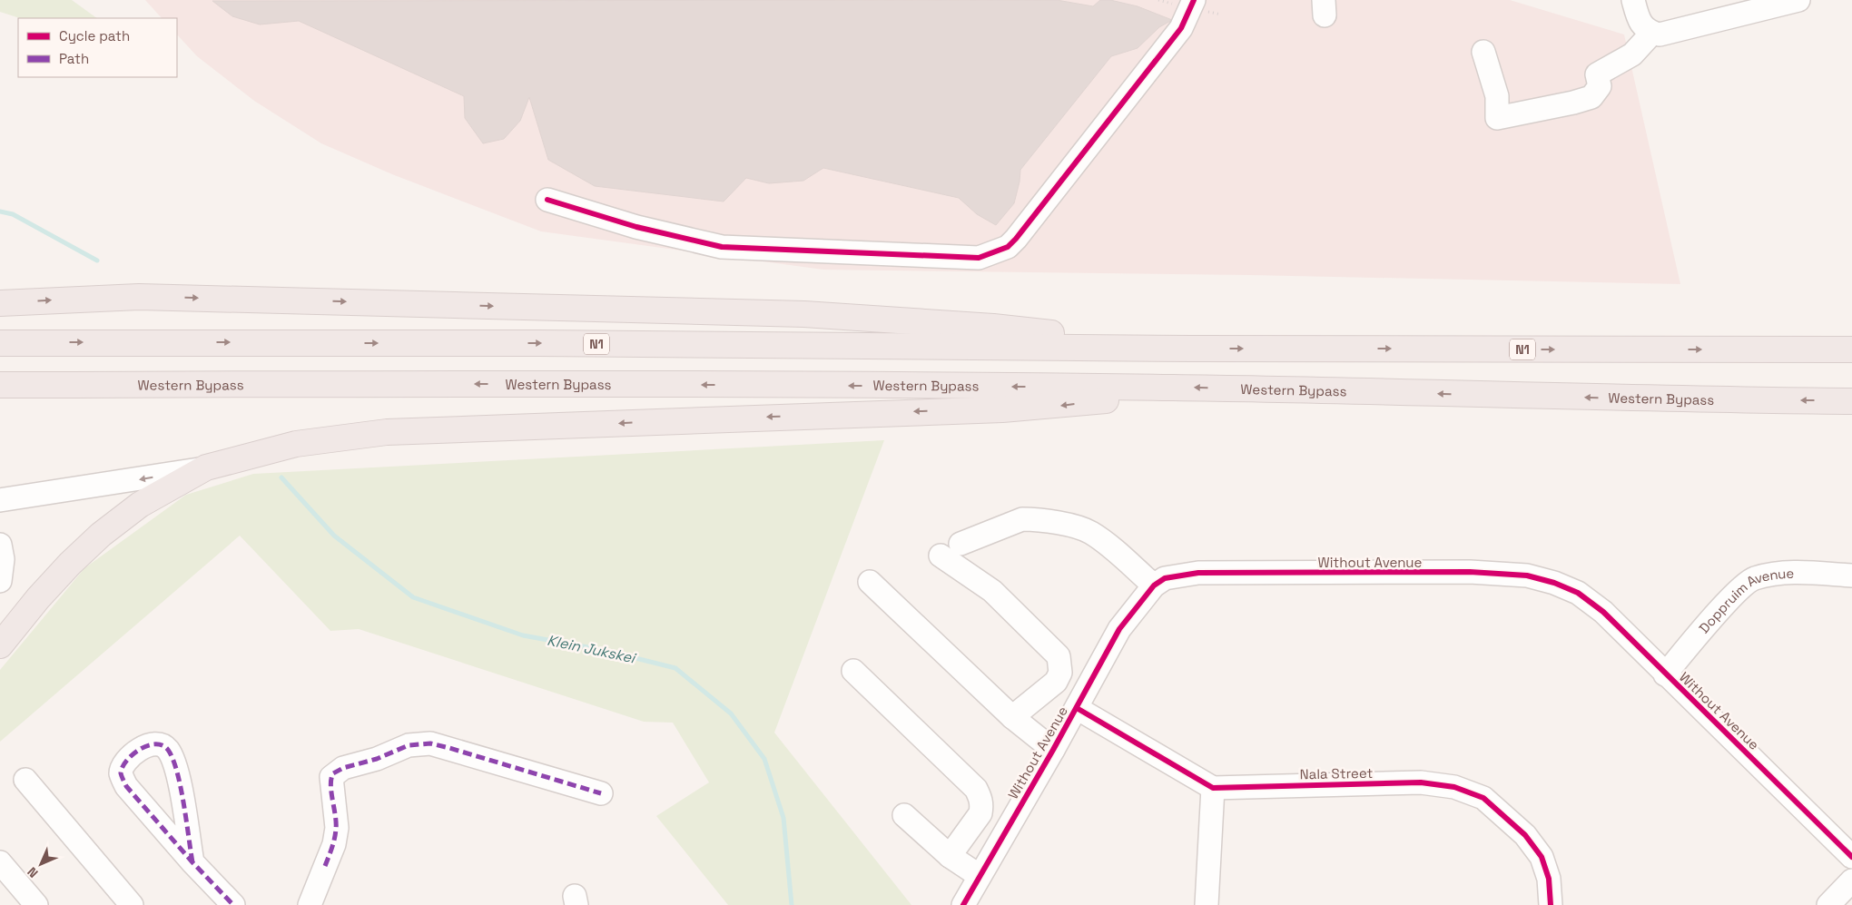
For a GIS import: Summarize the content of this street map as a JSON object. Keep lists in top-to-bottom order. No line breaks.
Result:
{"streets":{"highway":["N1","Western Bypass"],"street":["Without Avenue","Doppruim Avenue","Nala Street"]},"crossings":[["Without Avenue","Doppruim Avenue"]],"water":["Klein Jukskei"],"legend":["Cycle path","Path"],"north":"bottom left"}
